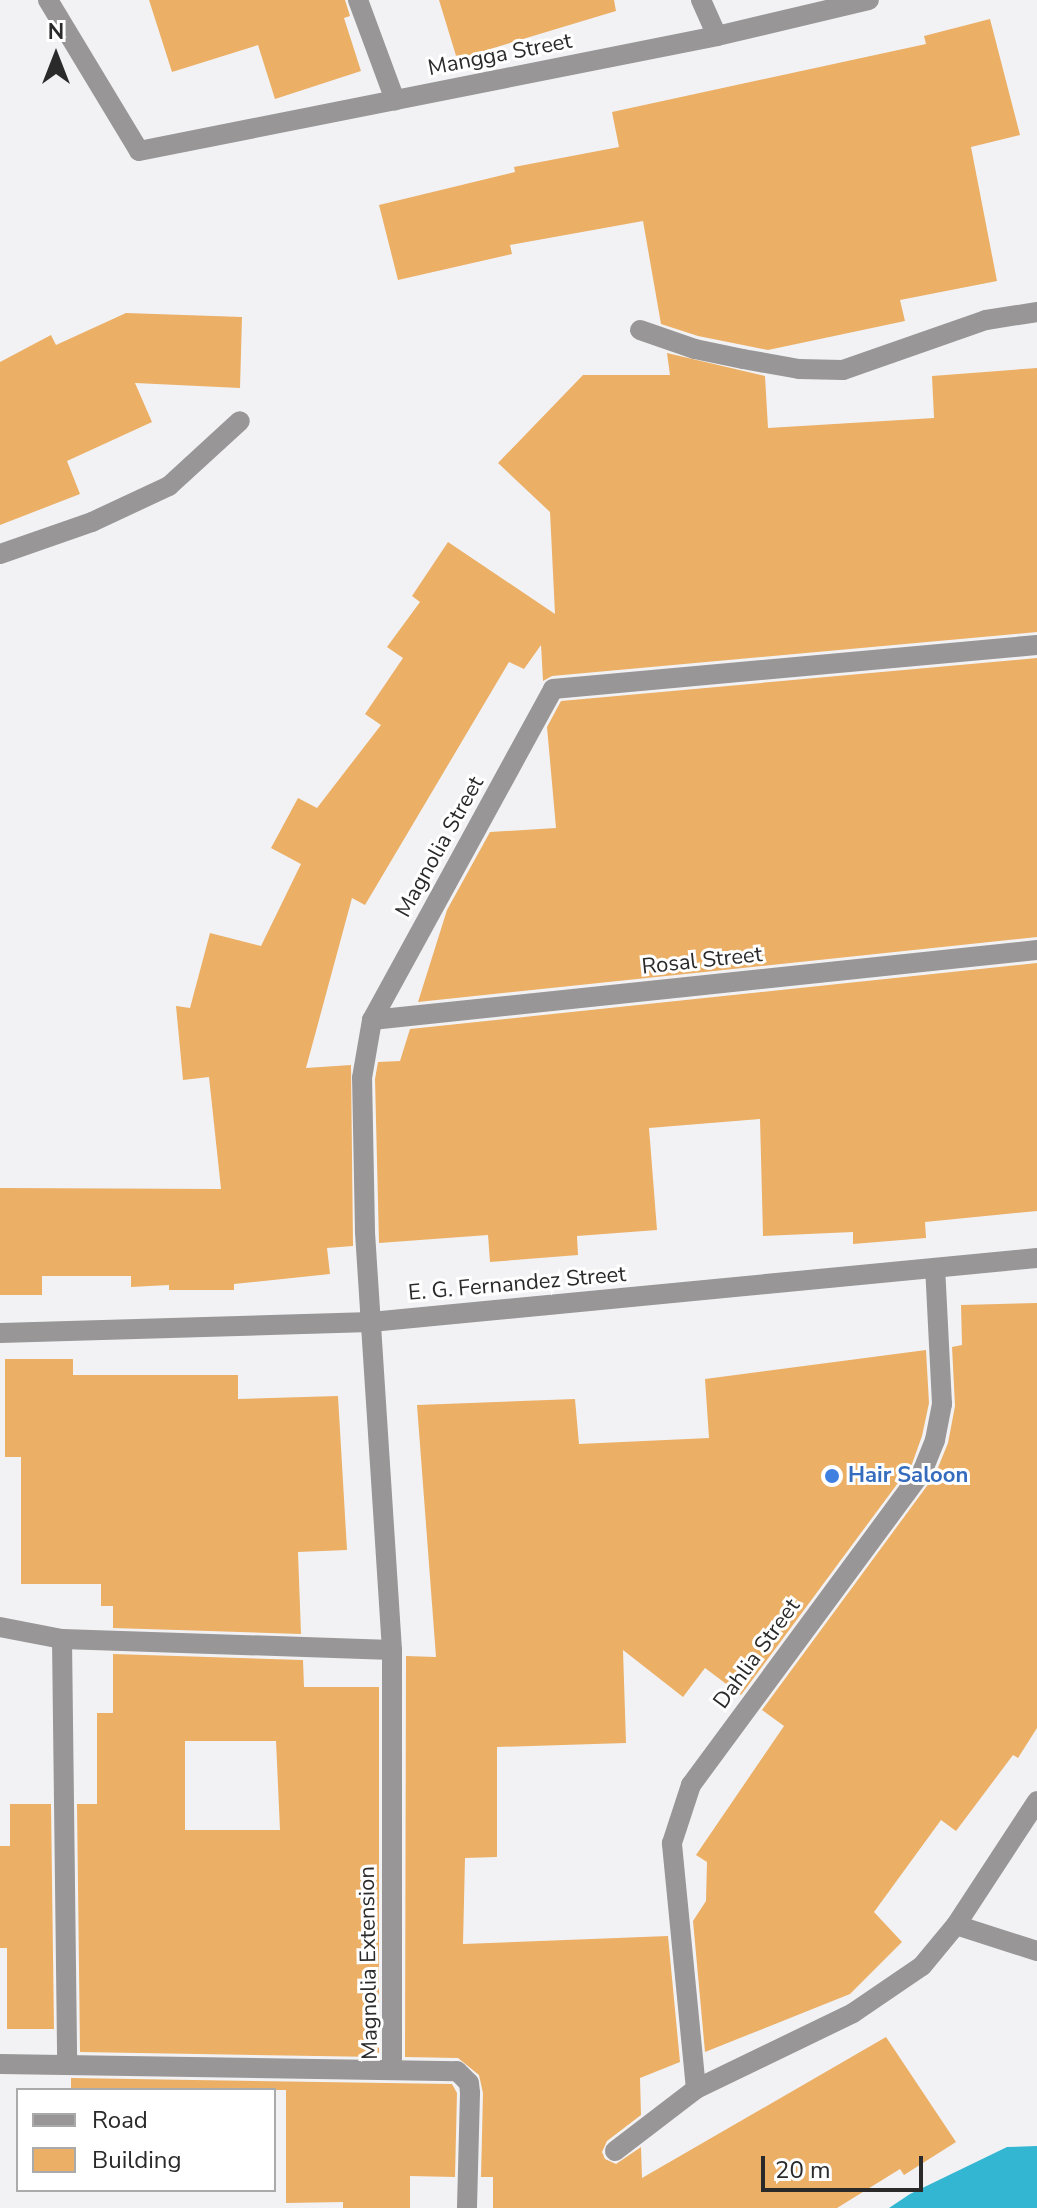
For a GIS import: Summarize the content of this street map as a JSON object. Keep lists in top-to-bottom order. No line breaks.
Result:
{"streets":{"street":["Mangga Street","Magnolia Street","Rosal Street","E. G. Fernandez Street","Dahlia Street","Magnolia Extension"]},"crossings":[["Magnolia Street","Rosal Street"],["Magnolia Street","E. G. Fernandez Street"],["Magnolia Street","Magnolia Extension"],["E. G. Fernandez Street","Dahlia Street"]],"places":["Hair Saloon"],"legend":["Road","Building"],"scale_bar":"20 m","north":"top"}
